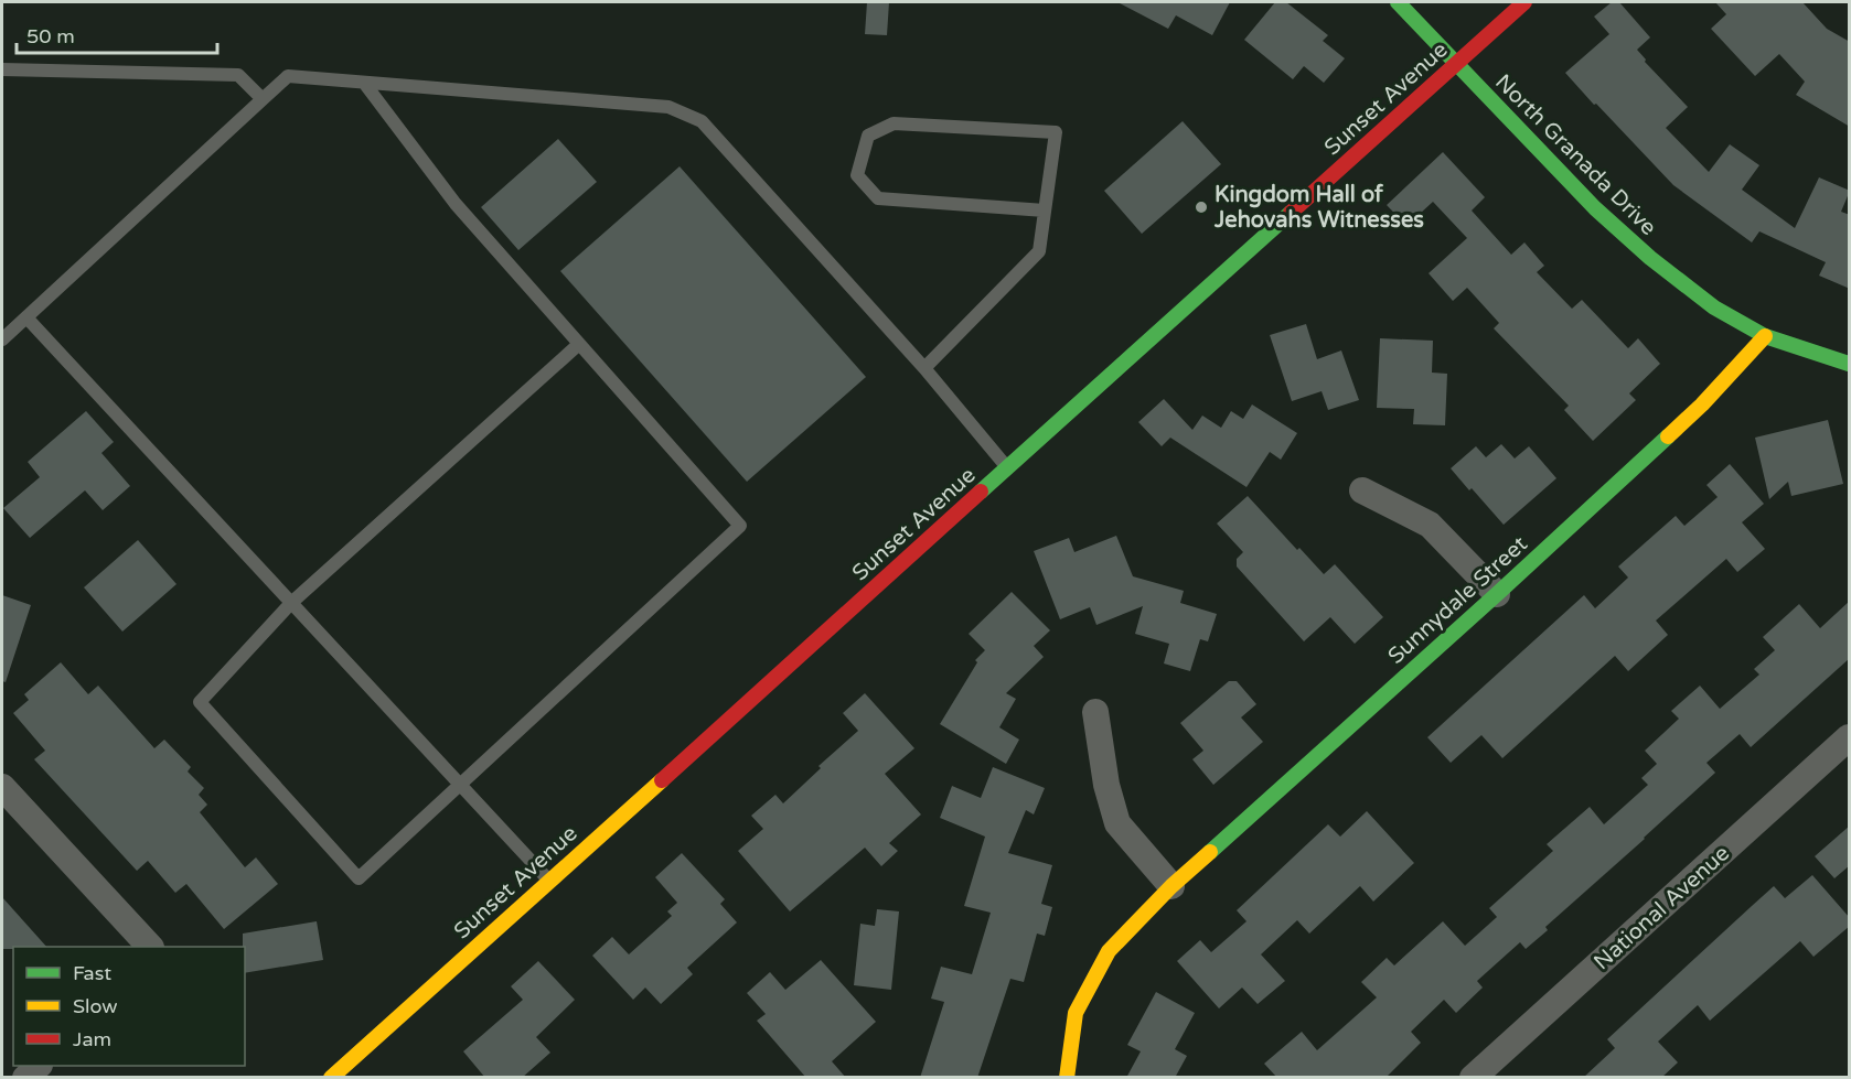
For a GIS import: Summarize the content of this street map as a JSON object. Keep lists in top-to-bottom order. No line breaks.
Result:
{"streets":{"street":["Sunset Avenue","North Granada Drive","Sunnydale Street","National Avenue"]},"crossings":[["Sunset Avenue","North Granada Drive"],["North Granada Drive","Sunnydale Street"]],"places":["Kingdom Hall of Jehovahs Witnesses"],"legend":["Fast","Slow","Jam"],"scale_bar":"50 m"}
